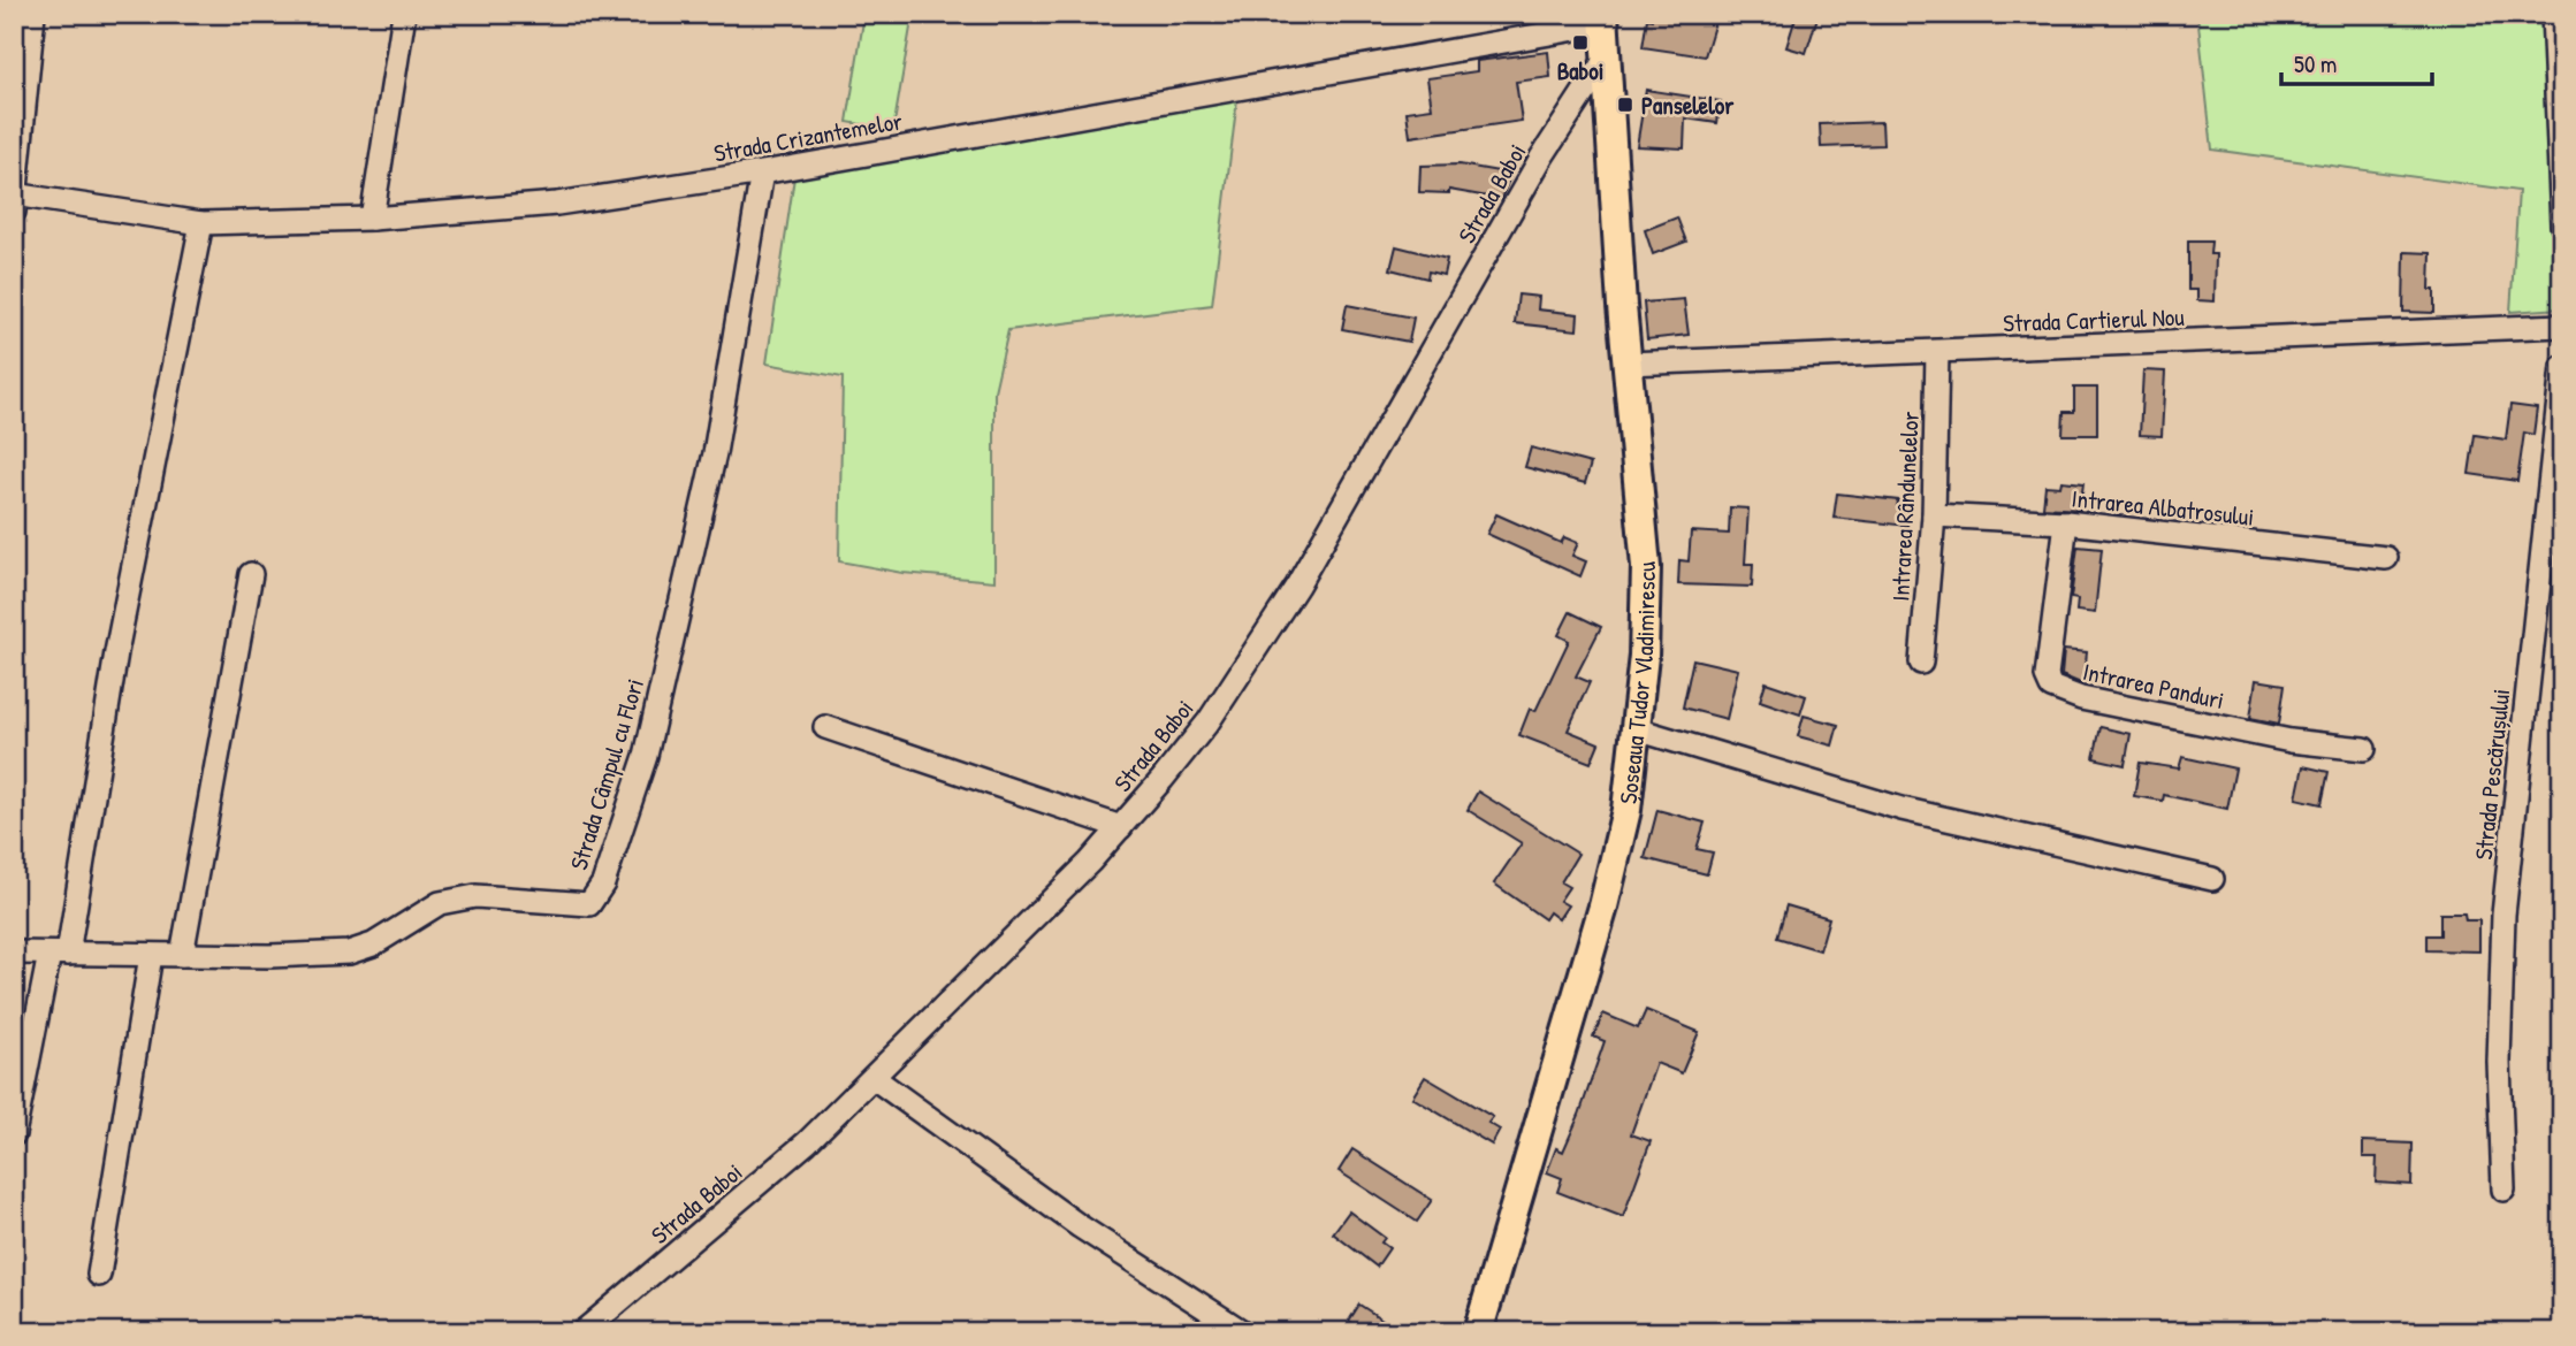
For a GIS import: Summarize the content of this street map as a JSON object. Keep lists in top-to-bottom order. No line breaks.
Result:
{"streets":{"main road":["Șoseaua Tudor Vladimirescu"],"street":["Strada Crizantemelor","Strada Baboi","Strada Cartierul Nou","Intrarea Rândunelelor","Intrarea Albatrosului","Intrarea Panduri","Strada Câmpul cu Flori","Strada Pescărușului"]},"crossings":[["Strada Crizantemelor","Șoseaua Tudor Vladimirescu"],["Strada Crizantemelor","Strada Câmpul cu Flori"],["Strada Baboi","Șoseaua Tudor Vladimirescu"],["Strada Cartierul Nou","Intrarea Rândunelelor"],["Strada Cartierul Nou","Șoseaua Tudor Vladimirescu"],["Intrarea Rândunelelor","Intrarea Albatrosului"],["Intrarea Albatrosului","Intrarea Panduri"]],"places":{"transit":["Baboi","Panselelor"]},"scale_bar":"50 m"}
